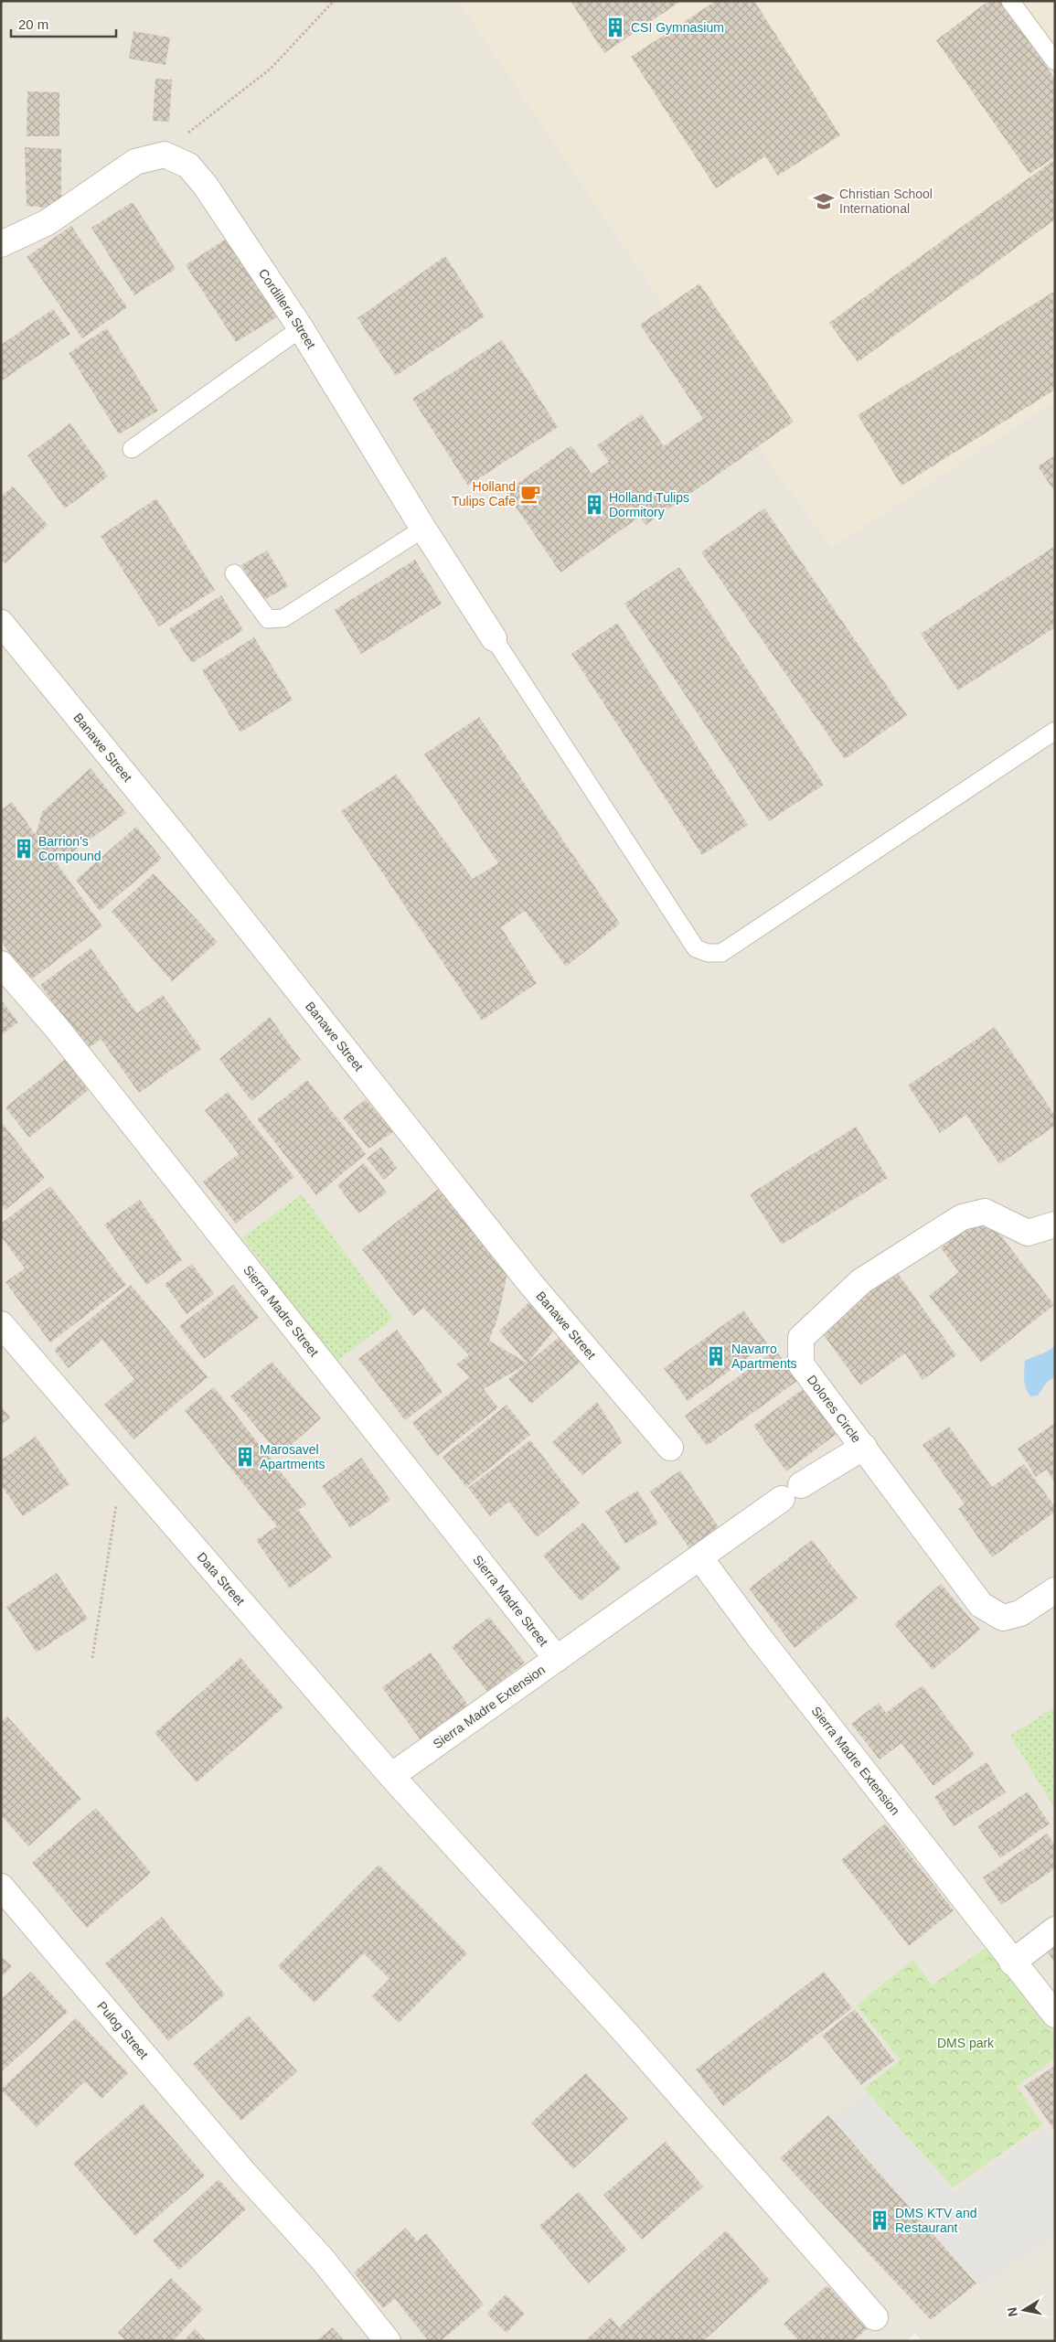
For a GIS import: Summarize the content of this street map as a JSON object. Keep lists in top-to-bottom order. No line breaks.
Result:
{"streets":{"street":["Cordillera Street","Banawe Street","Sierra Madre Street","Dolores Circle","Data Street","Sierra Madre Extension","Pulog Street"]},"crossings":[["Sierra Madre Street","Sierra Madre Extension"],["Dolores Circle","Sierra Madre Extension"],["Data Street","Sierra Madre Extension"]],"parks":["DMS park"],"places":{"building":["CSI Gymnasium","Holland Tulips Dormitory","Barrion's Compound","Navarro Apartments","Marosavel Apartments","DMS KTV and Restaurant"],"school or university":["Christian School International"],"cafe":["Holland Tulips Cafe"]},"scale_bar":"20 m","north":"left"}
